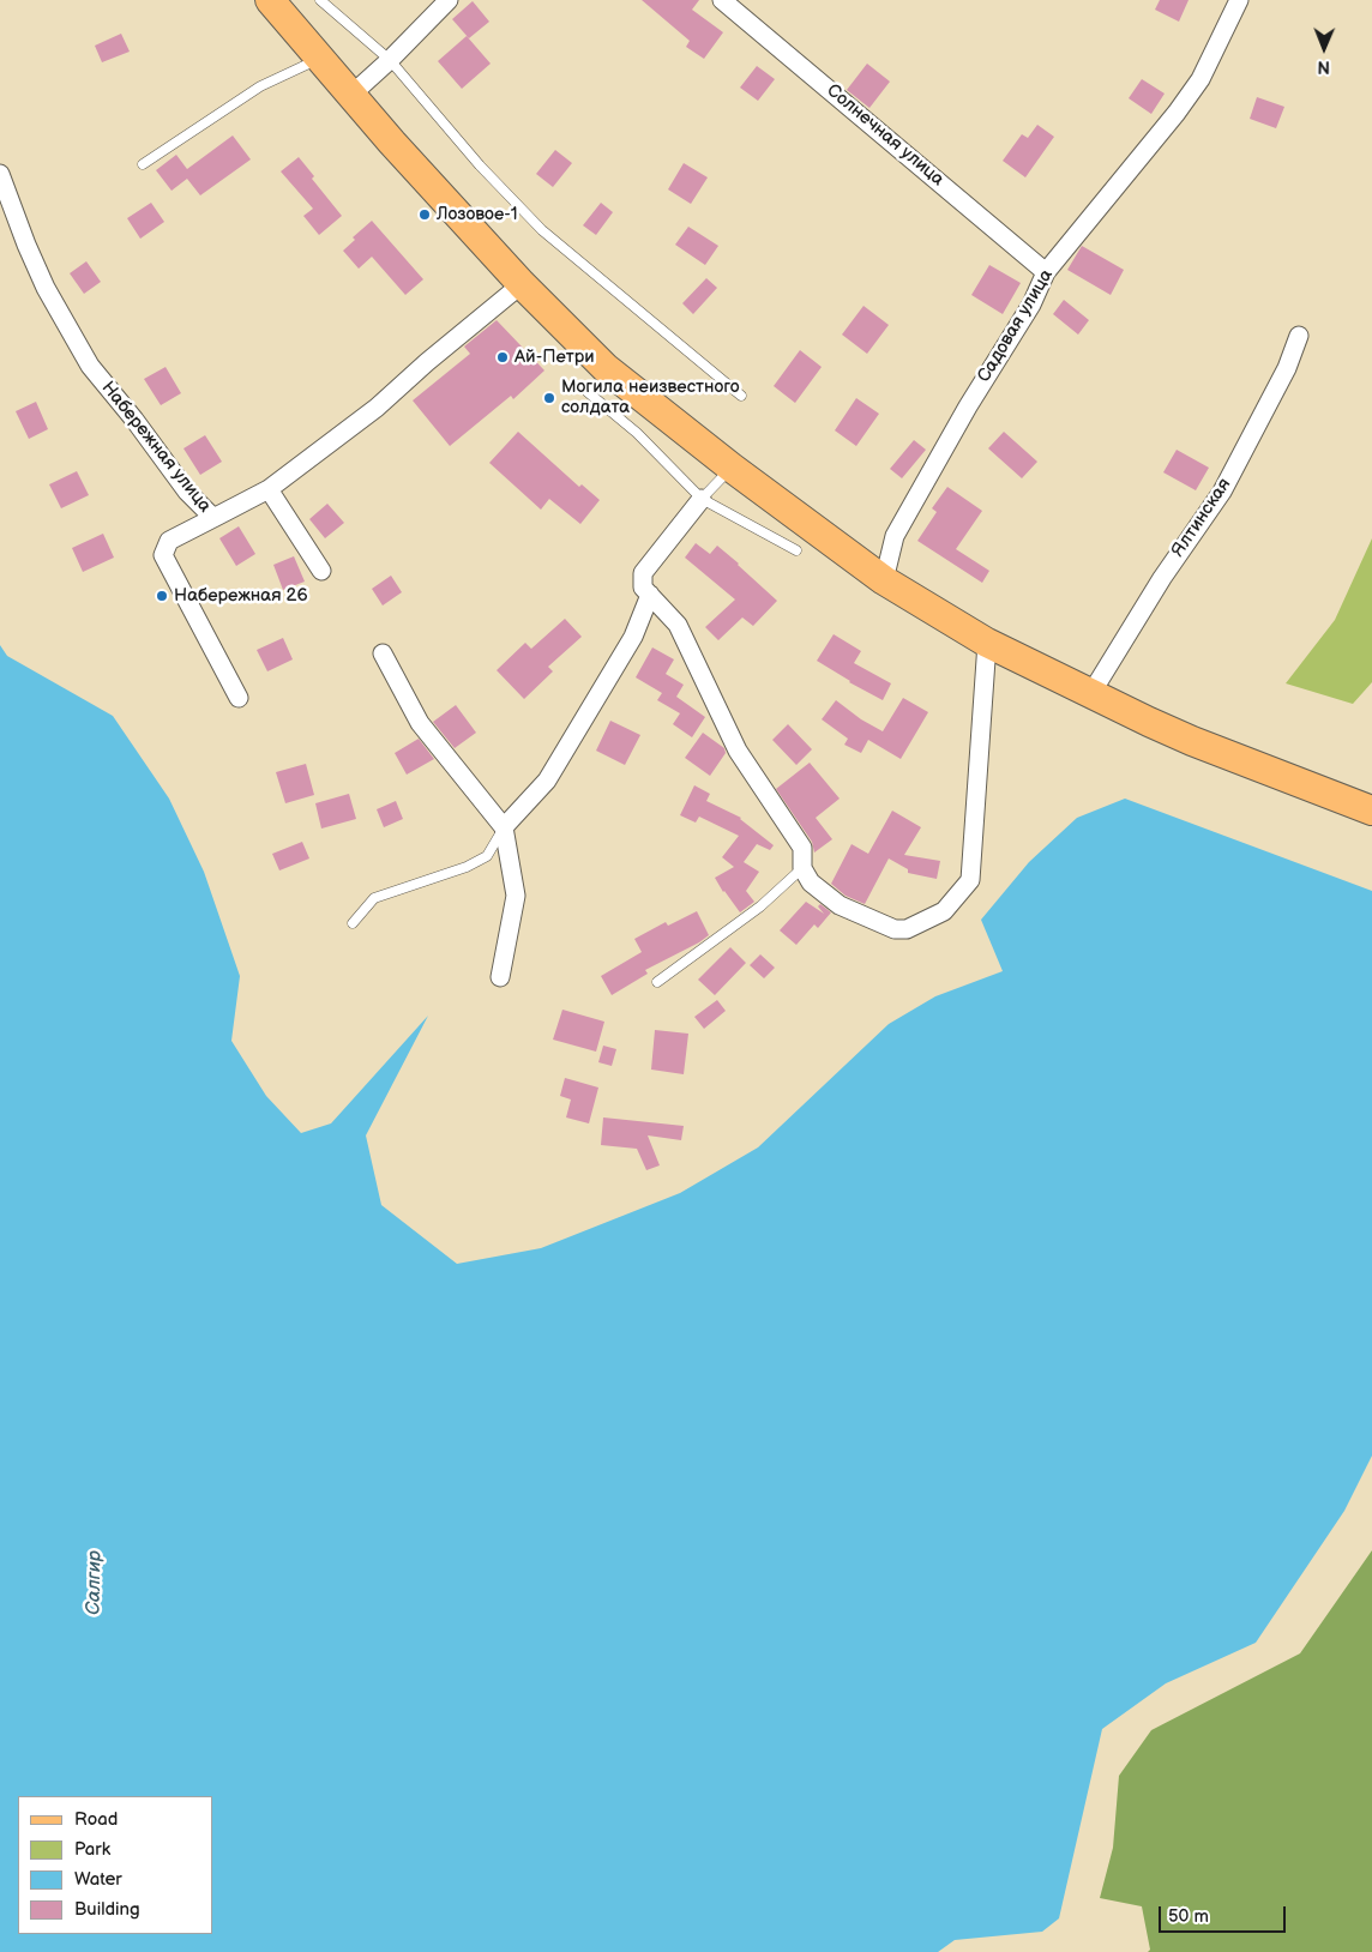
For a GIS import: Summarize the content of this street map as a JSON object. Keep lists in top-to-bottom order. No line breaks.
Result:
{"streets":{"street":["Солнечная улица","Садовая улица","Набережная улица","Ялтинская"]},"crossings":[["Солнечная улица","Садовая улица"]],"water":["Салгир"],"places":["Лозовое-1","Ай-Петри","Могила неизвестного солдата","Набережная 26"],"legend":["Road","Park","Water","Building"],"scale_bar":"50 m","north":"bottom"}
